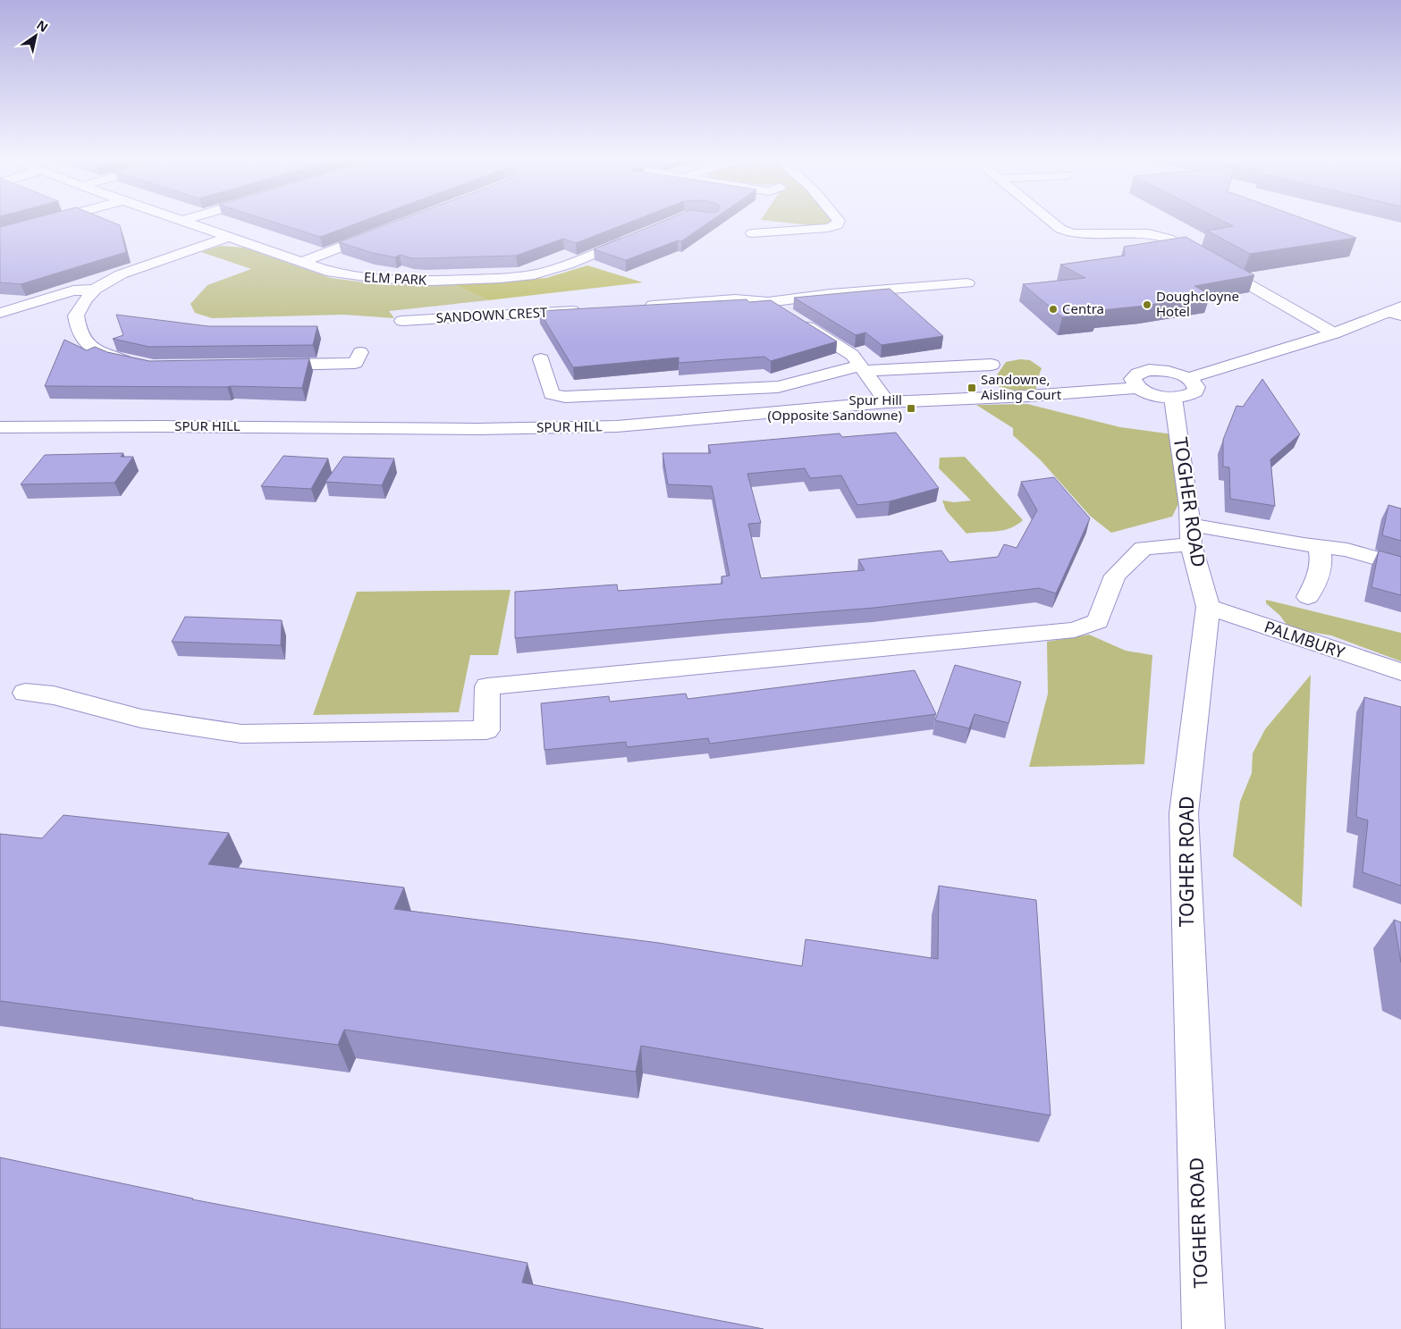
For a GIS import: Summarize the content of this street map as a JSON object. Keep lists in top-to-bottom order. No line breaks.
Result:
{"streets":{"street":["ELM PARK","SANDOWN CREST","SPUR HILL","TOGHER ROAD","PALMBURY"]},"crossings":[["TOGHER ROAD","PALMBURY"]],"places":{"other":["Doughcloyne Hotel","Centra"],"transit":["Sandowne, Aisling Court","Spur Hill (Opposite Sandowne)"]},"north":"top right"}
